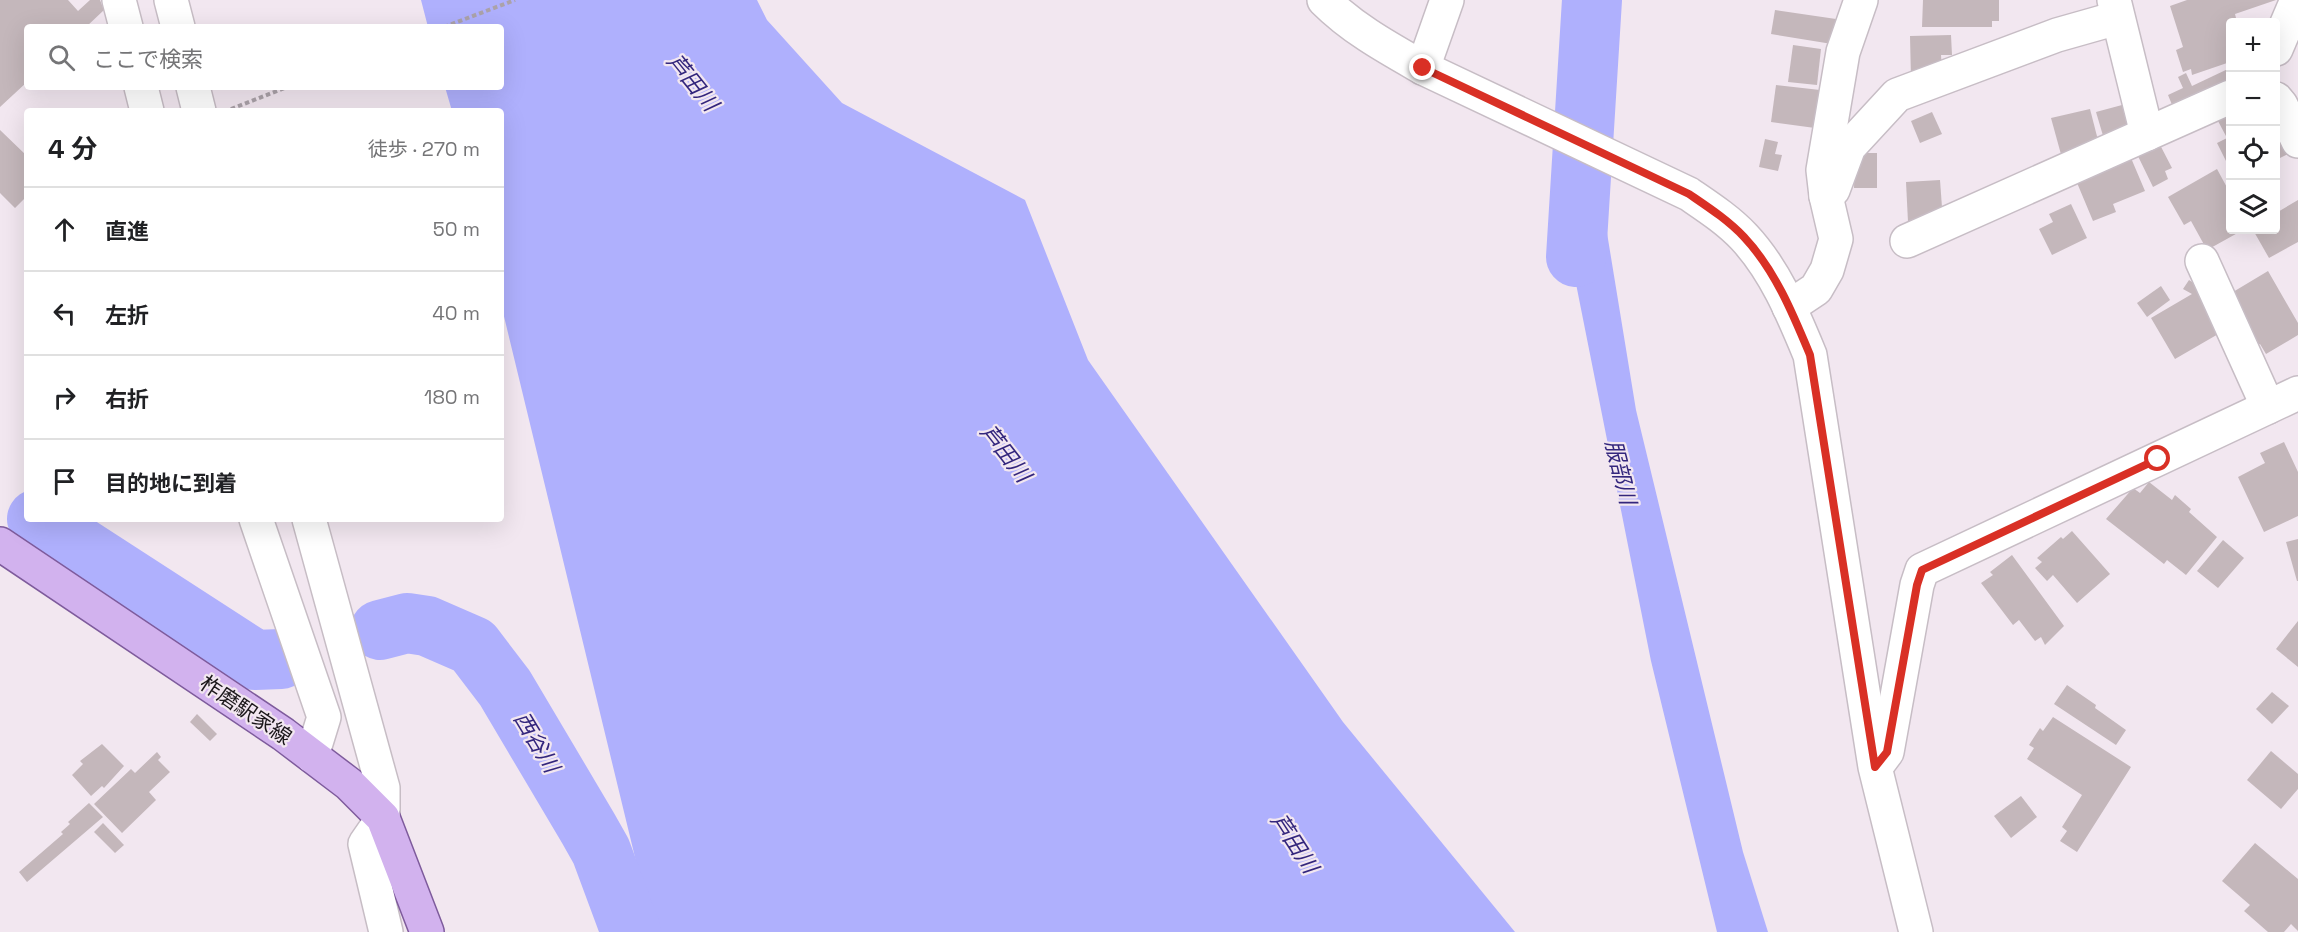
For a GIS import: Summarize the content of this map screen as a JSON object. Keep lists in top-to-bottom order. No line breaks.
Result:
{"streets":{"main road":["柞磨駅家線"]},"water":["芦田川","服部川","西谷川"],"page":{"map_buttons":["+","−"],"search":"ここで検索","heading":["4 分","徒歩 · 270 m"],"list":[["直進","50 m"],["左折","40 m"],["右折","180 m"],"目的地に到着"]}}
